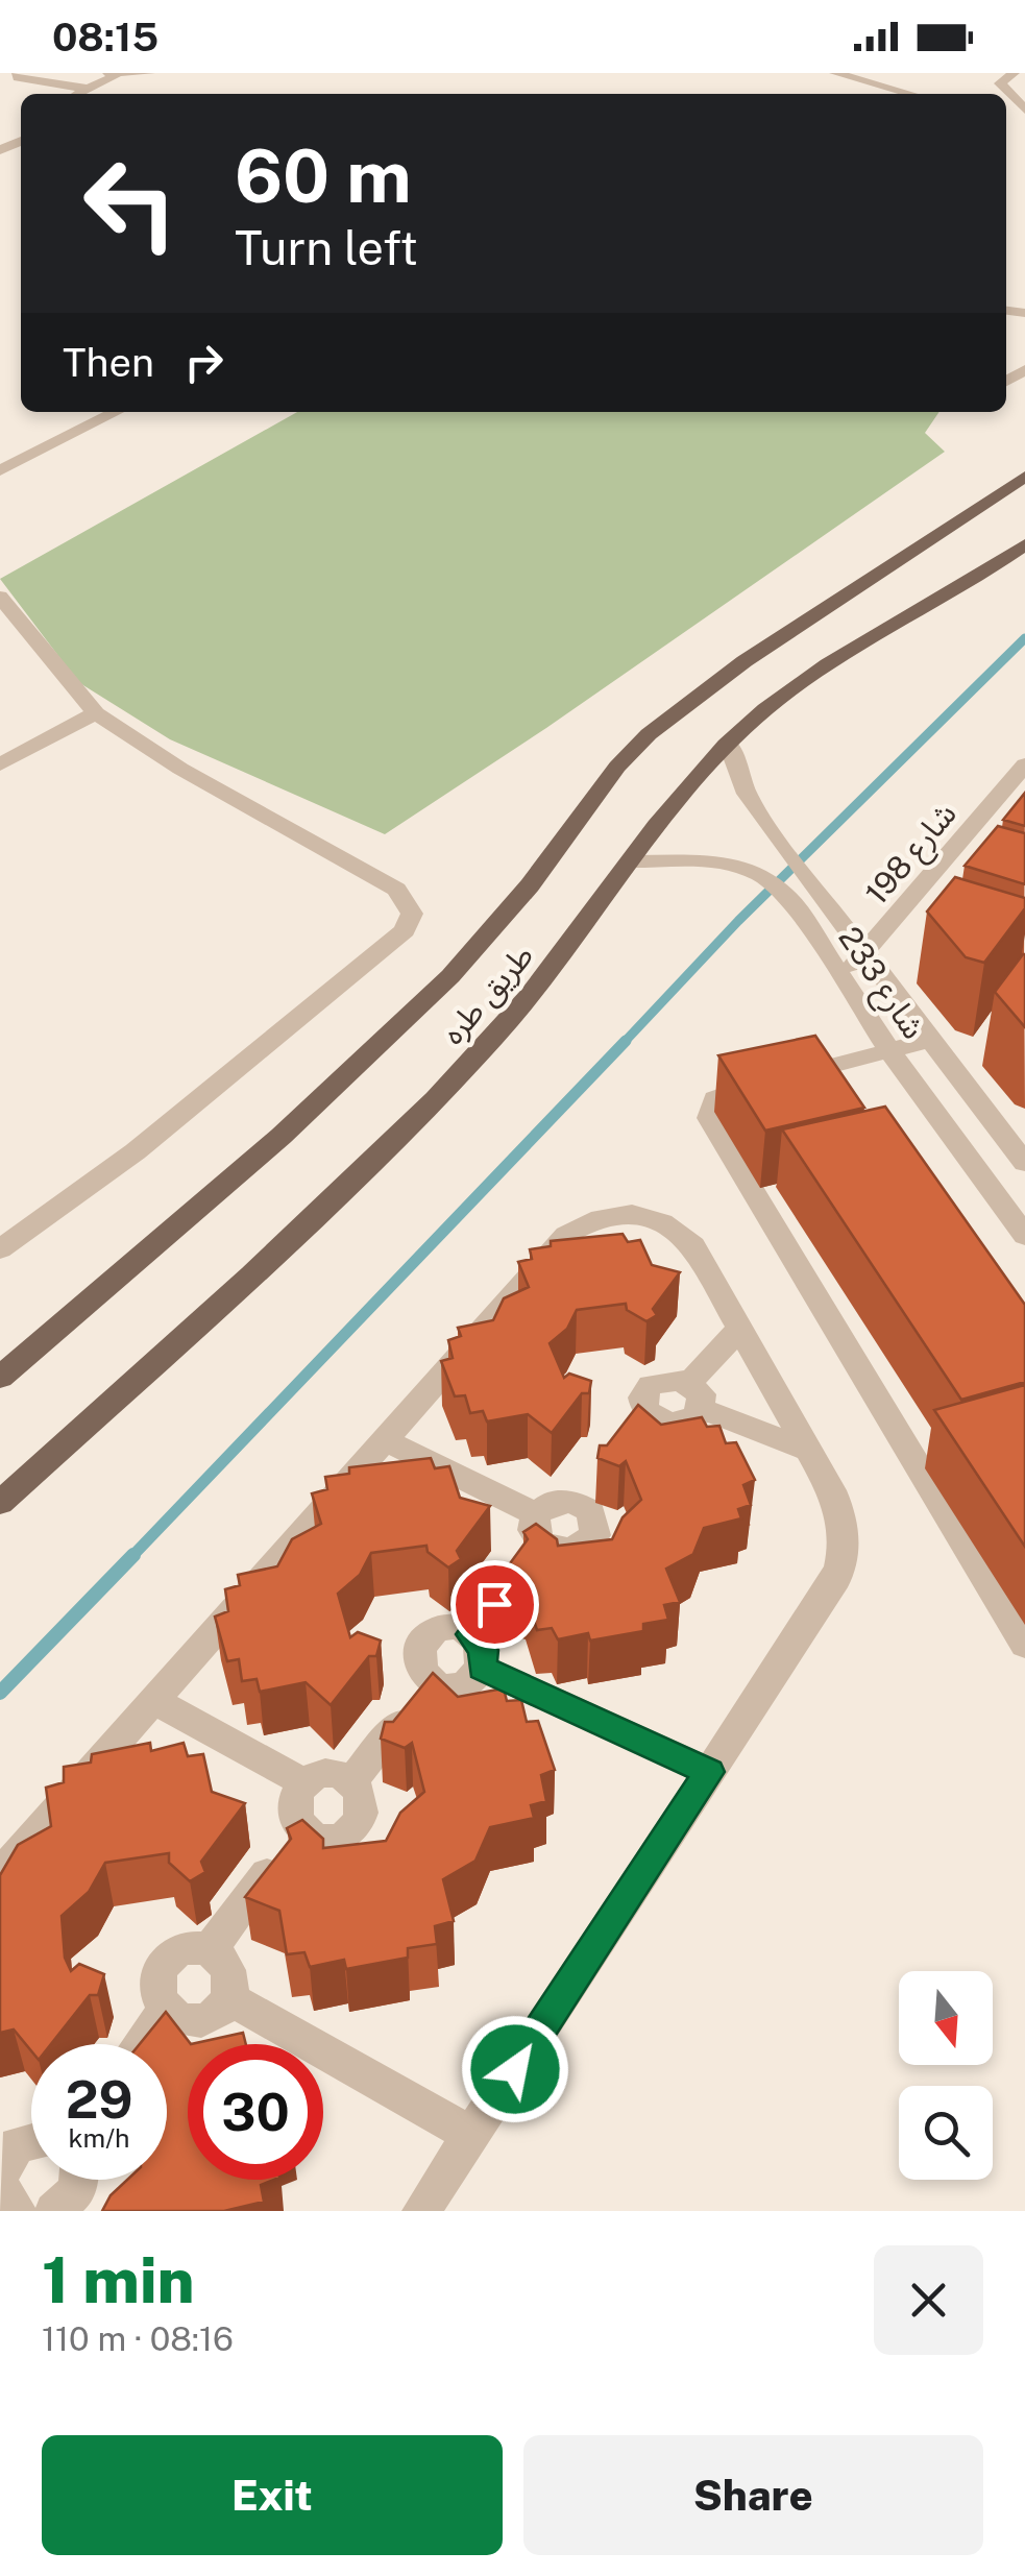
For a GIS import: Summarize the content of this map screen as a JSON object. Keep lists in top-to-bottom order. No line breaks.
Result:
{"streets":{"main road":["طريق طره"],"street":["شارع 198","شارع 233"]},"crossings":[["شارع 198","شارع 233"],["شارع 233","طريق طره"]],"north":"bottom","page":{"status":"08:15","turn":["60 m","Turn left"],"then":"Then","speed":"29 km/h","limit":"30","heading":["1 min","110 m · 08:16"],"buttons":["Exit","Share"]}}
